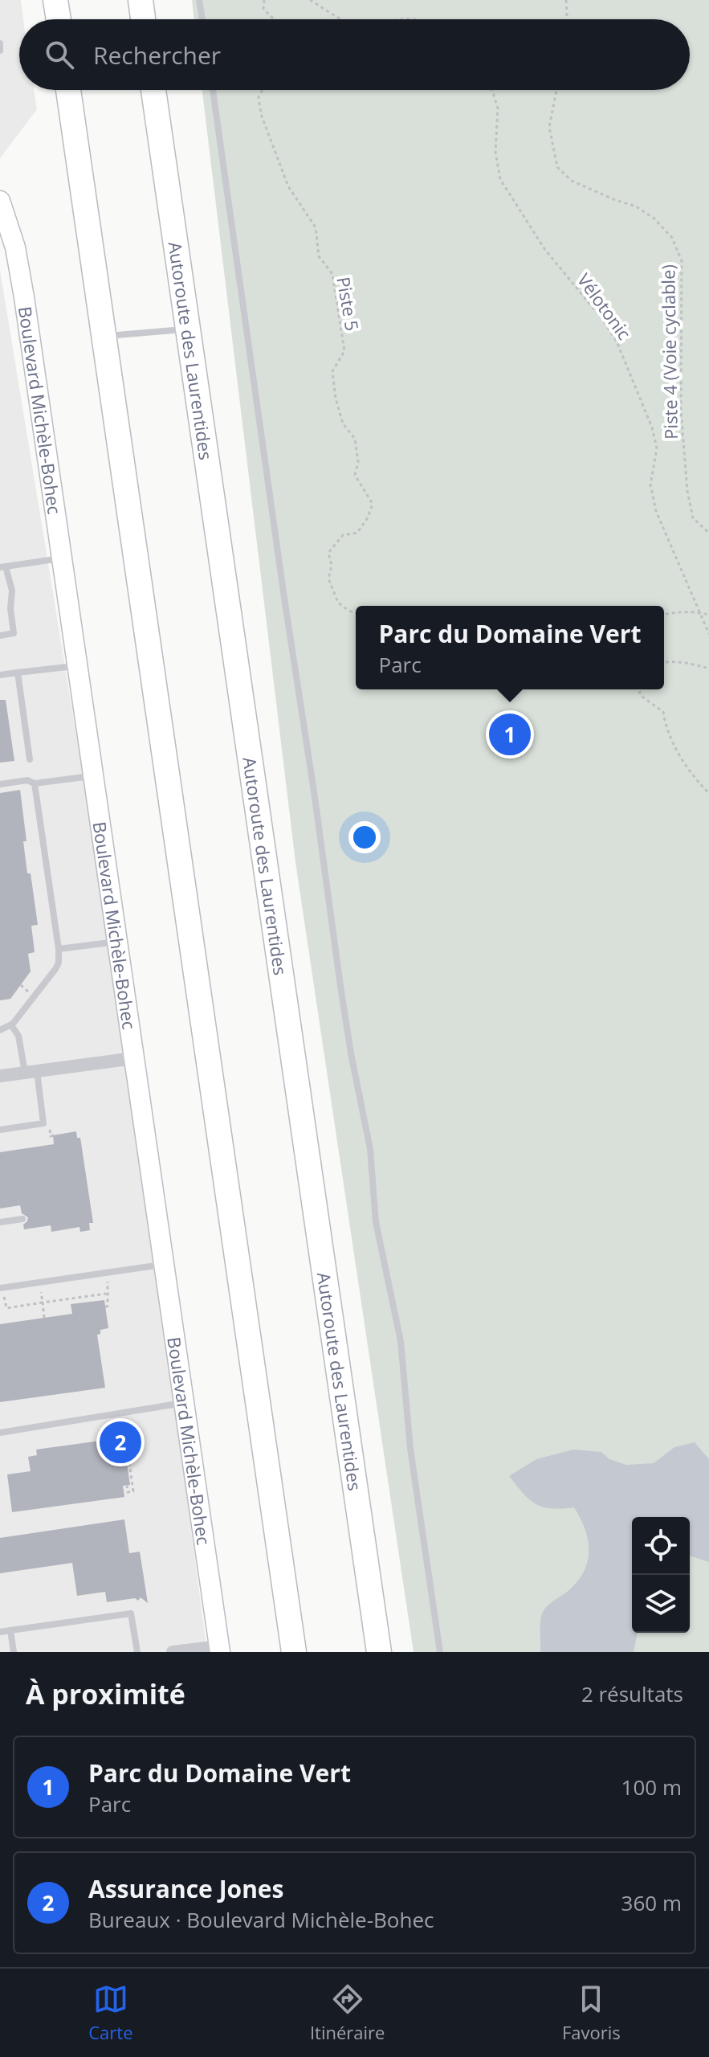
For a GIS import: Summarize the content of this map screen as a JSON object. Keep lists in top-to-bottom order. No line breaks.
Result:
{"streets":{"highway":["Autoroute des Laurentides"],"street":["Boulevard Michèle-Bohec"],"path":["Piste 5","Vélotonic","Piste 4 (Voie cyclable)"]},"page":{"search":"Rechercher","popup":["Parc du Domaine Vert","Parc"],"pins":["1","2"],"heading":["À proximité","2 résultats"],"list":[{"mark":"1","name":"Parc du Domaine Vert","note":"Parc","value":"100 m"},{"mark":"2","name":"Assurance Jones","note":"Bureaux · Boulevard Michèle-Bohec","value":"360 m"}],"nav":["Carte","Itinéraire","Favoris"]}}
